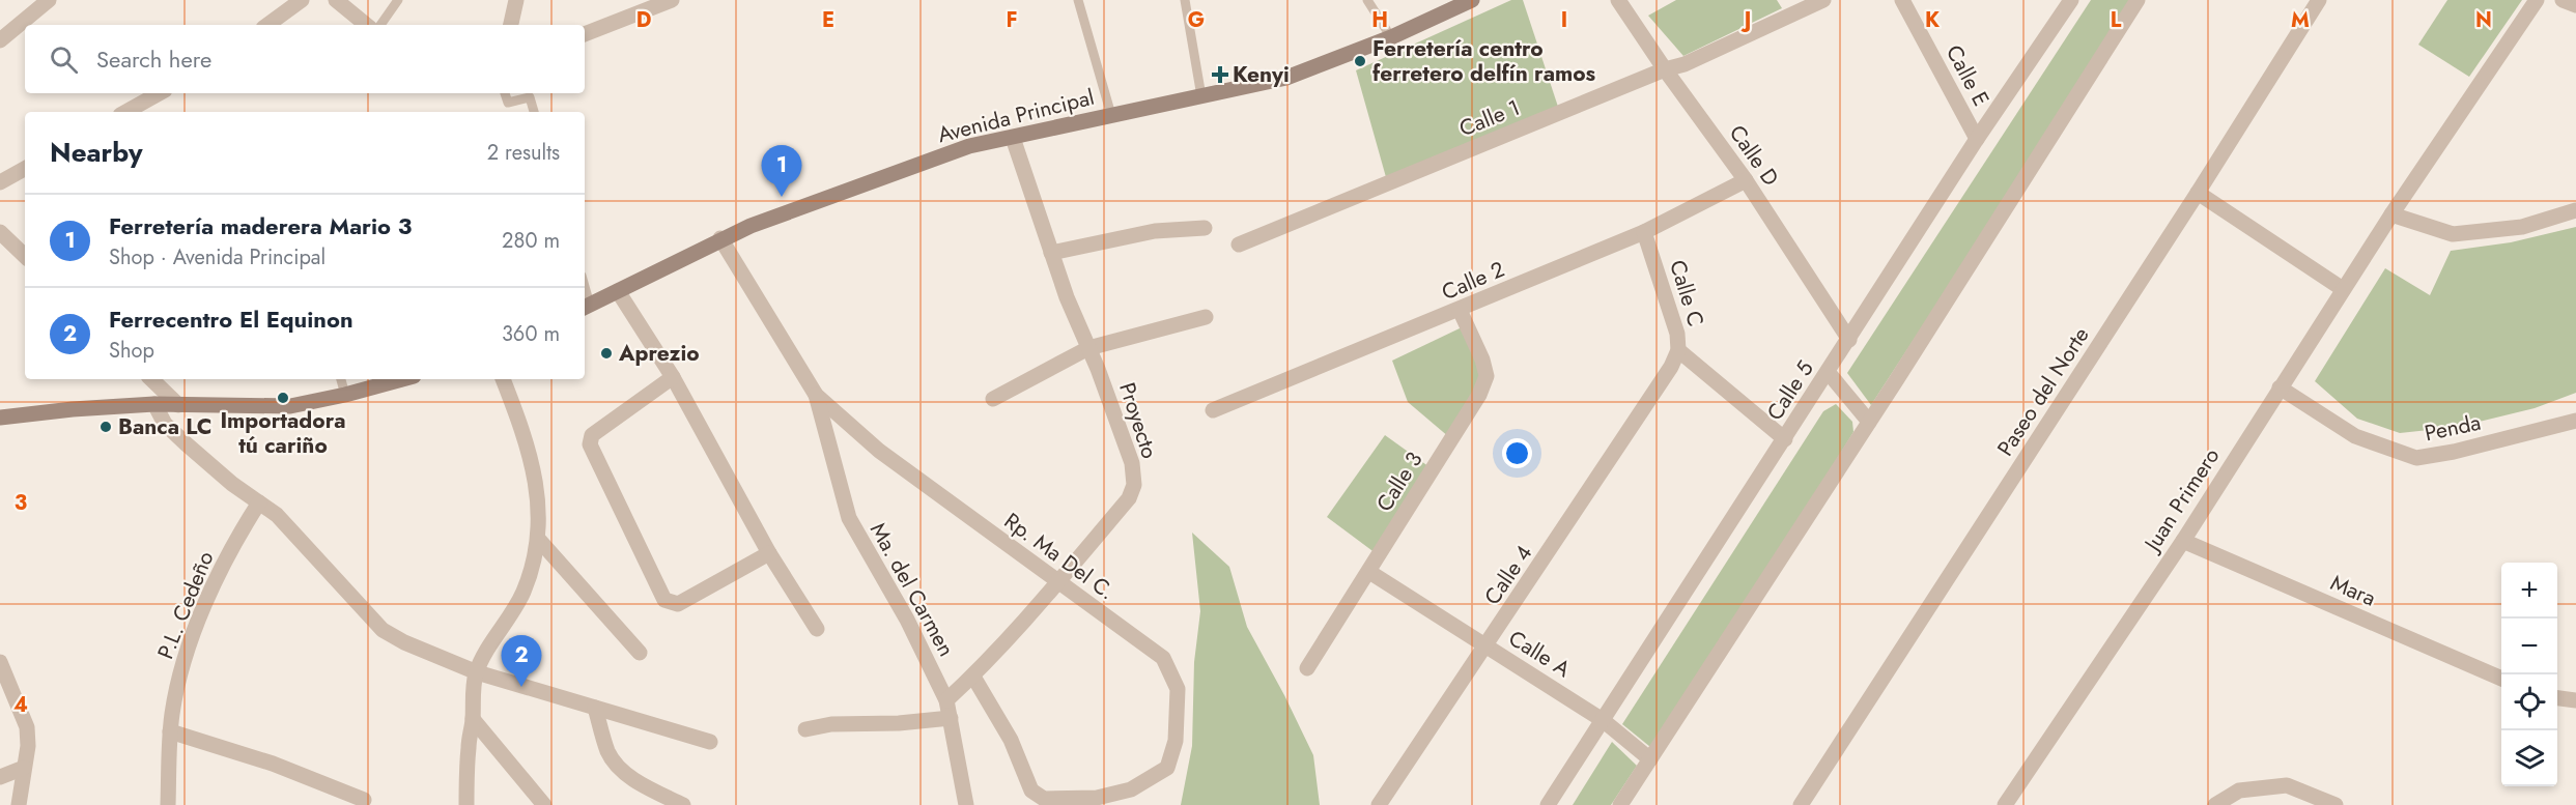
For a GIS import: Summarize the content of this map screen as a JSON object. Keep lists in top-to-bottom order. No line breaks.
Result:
{"streets":{"street":["Calle E","Avenida Principal","Calle 1","Calle D","Calle 2","Calle C","Calle 5","Paseo del Norte","Proyecto","Penda","Calle 3","Juan Primero","Rp. Ma Del C.","Calle 4","Ma. del Carmen","Mara","P.L. Cedeño","Calle A"]},"crossings":[["Calle E","Calle 5"],["Avenida Principal","Proyecto"],["Calle 1","Calle D"],["Calle D","Calle 2"],["Calle D","Calle 5"],["Calle 2","Calle C"],["Calle 2","Calle 3"],["Calle C","Calle 4"],["Calle 5","Calle A"],["Proyecto","Rp. Ma Del C."],["Proyecto","Ma. del Carmen"],["Penda","Juan Primero"],["Calle 3","Calle A"],["Juan Primero","Mara"],["Rp. Ma Del C.","Ma. del Carmen"],["Calle 4","Calle A"]],"places":{"other":["Ferretería centro ferretero delfín ramos","Aprezio","Importadora tú cariño","Banca LC"],"health":["Kenyi"]},"page":{"search":"Search here","heading":["Nearby","2 results"],"pins":["1","2"],"list":[{"mark":"1","name":"Ferretería maderera Mario 3","note":"Shop · Avenida Principal","value":"280 m"},{"mark":"2","name":"Ferrecentro El Equinon","note":"Shop","value":"360 m"}],"map_buttons":["+","−"]},"grid":{"columns":["D","E","F","G","H","I","J","K","L","M","N"],"rows":["3","4"]}}
